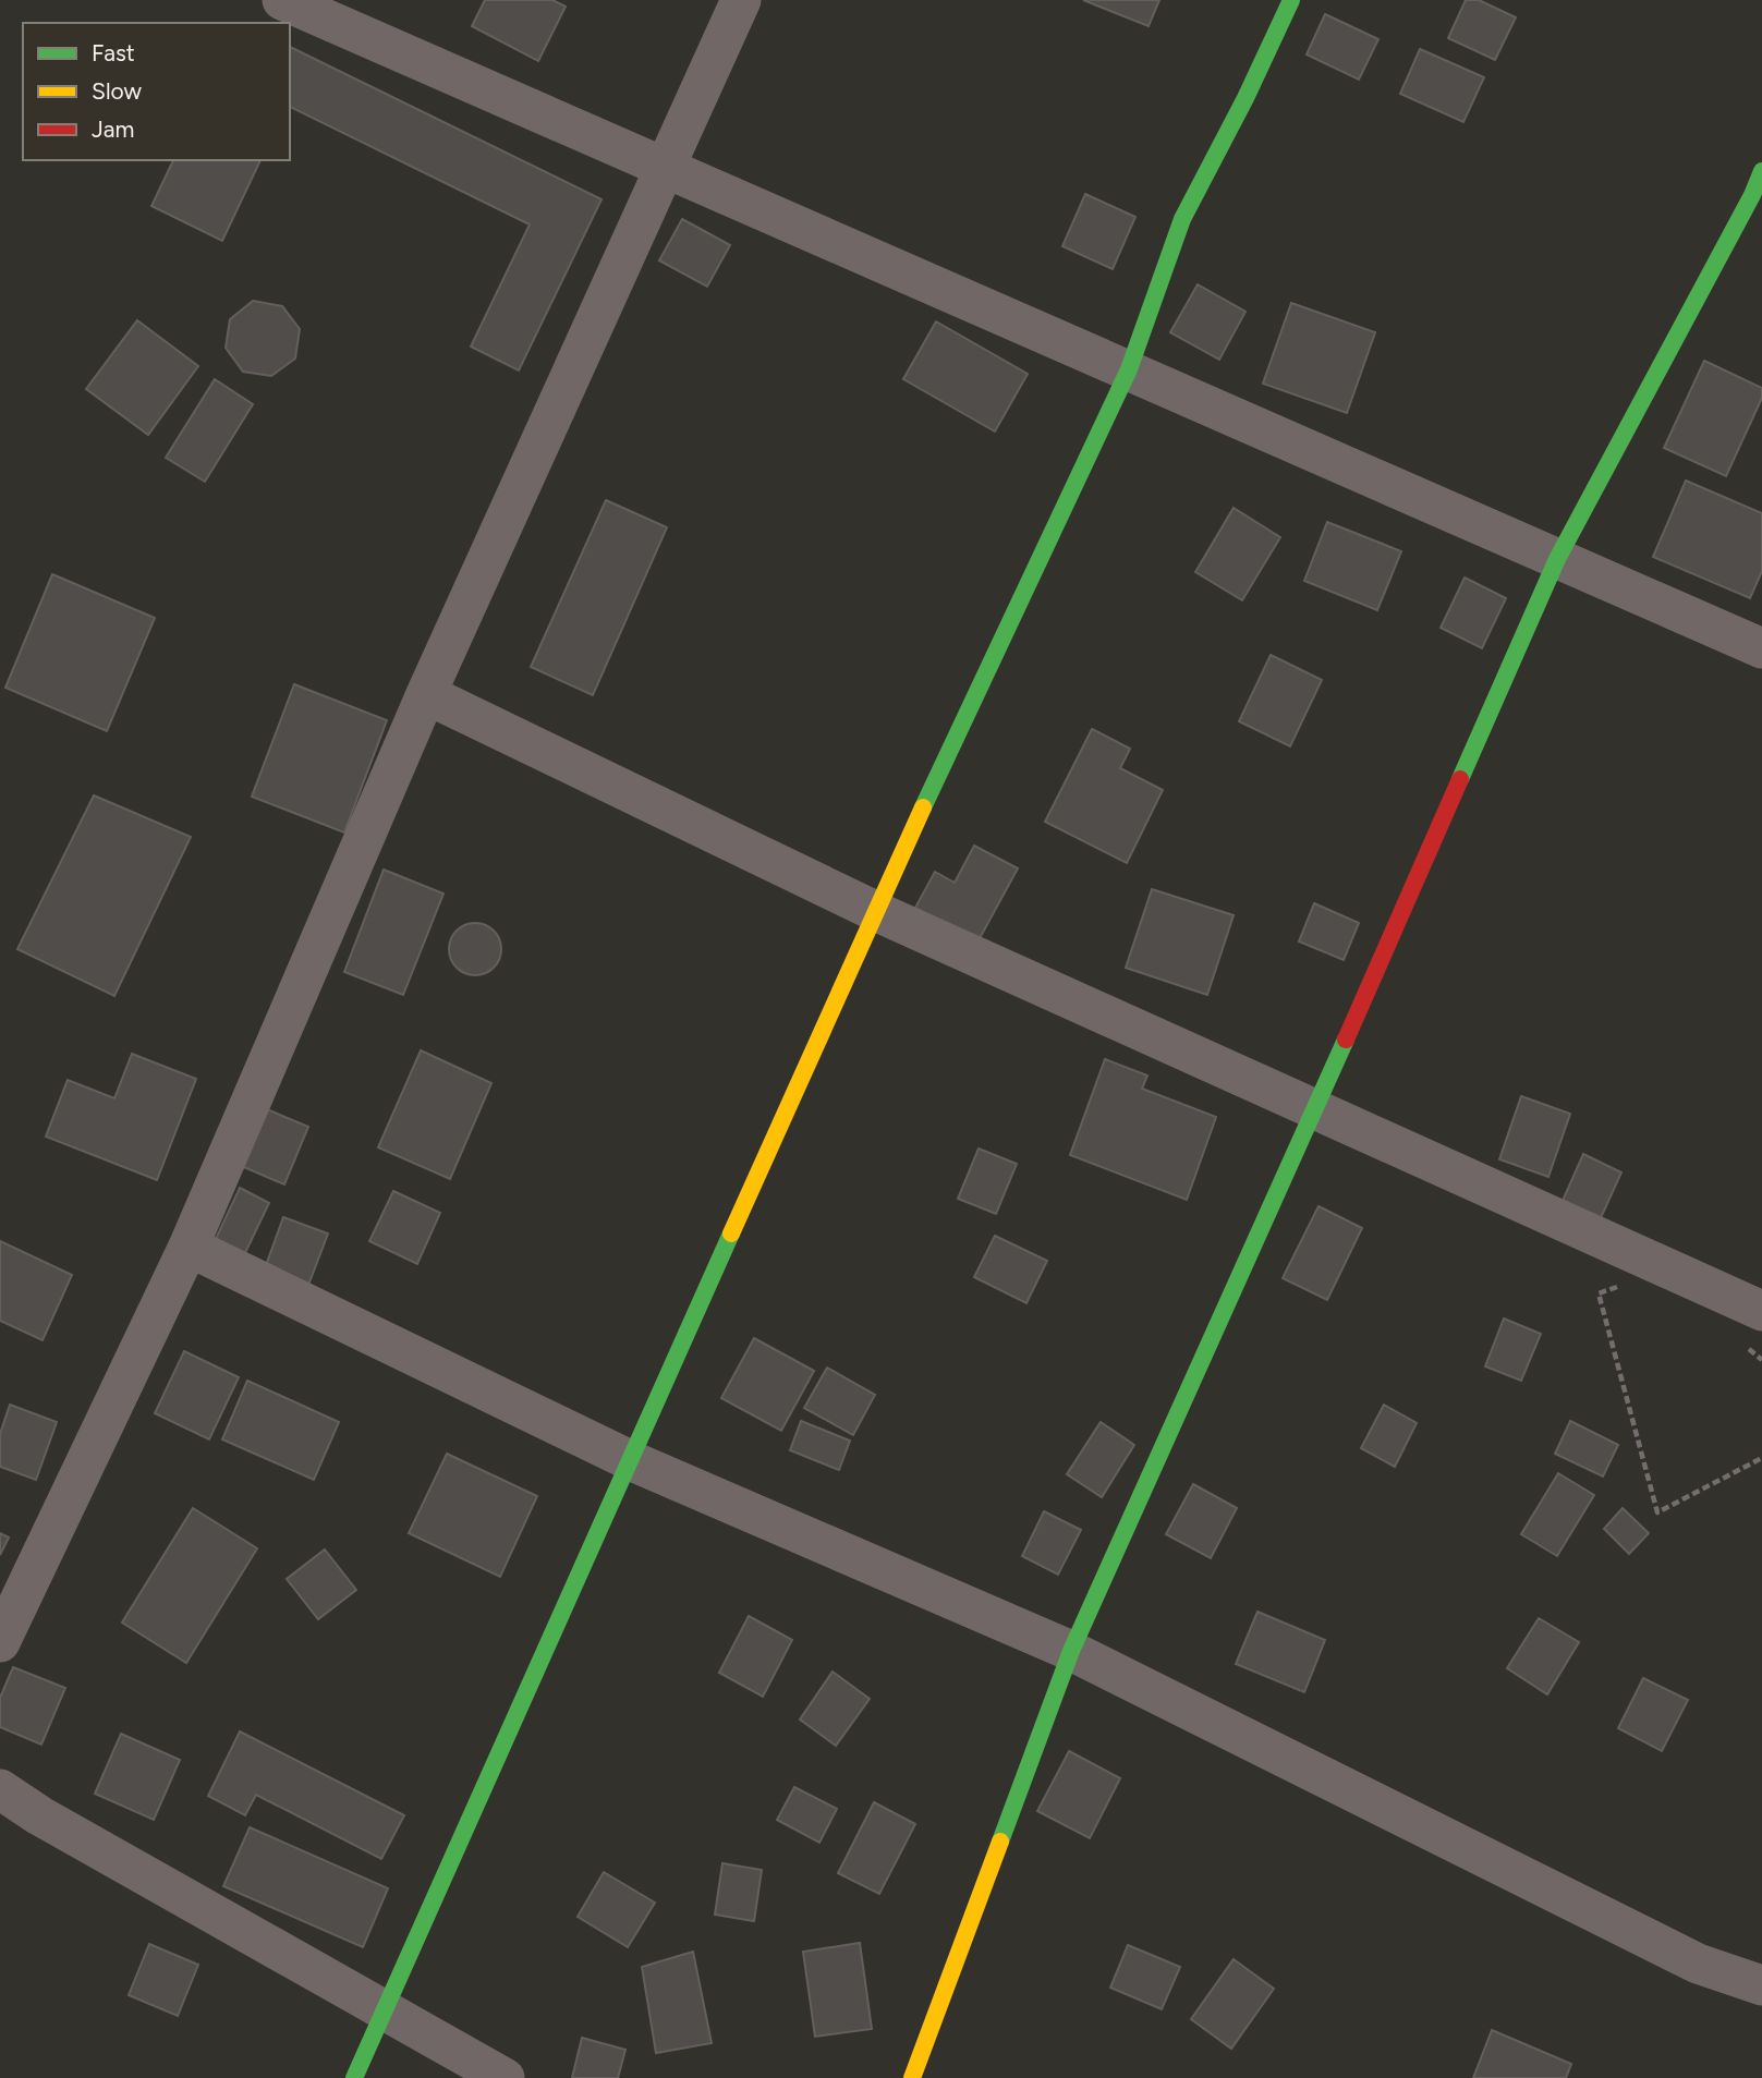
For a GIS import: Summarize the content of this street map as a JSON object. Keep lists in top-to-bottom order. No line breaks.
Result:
{"legend":["Fast","Slow","Jam"]}
